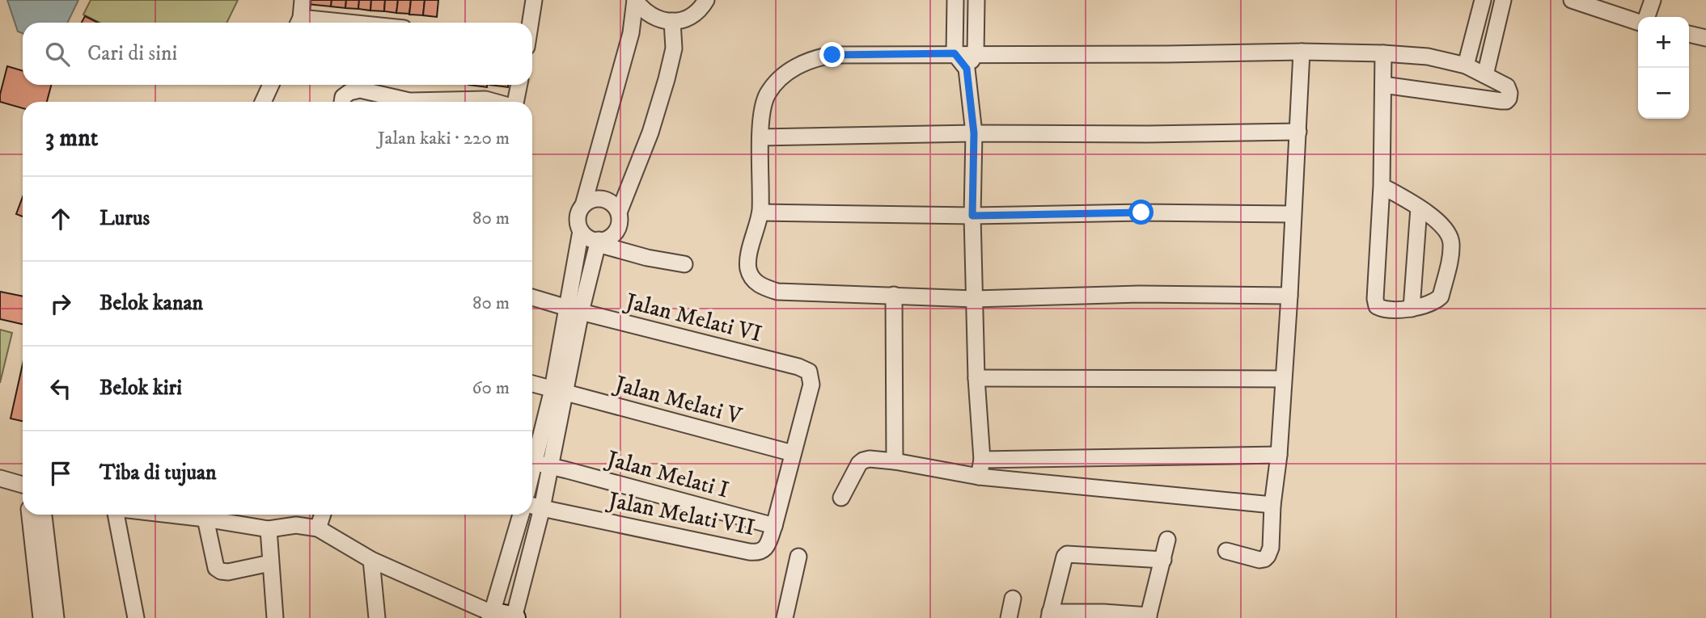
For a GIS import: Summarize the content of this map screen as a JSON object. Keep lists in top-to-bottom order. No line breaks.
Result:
{"streets":{"street":["Jalan Melati VI","Jalan Melati V","Jalan Melati I","Jalan Melati VII"]},"crossings":[["Jalan Melati VI","Jalan Melati VII"],["Jalan Melati V","Jalan Melati VII"],["Jalan Melati I","Jalan Melati VII"]],"page":{"map_buttons":["+","−"],"search":"Cari di sini","heading":["3 mnt","Jalan kaki · 220 m"],"list":[["Lurus","80 m"],["Belok kanan","80 m"],["Belok kiri","60 m"],"Tiba di tujuan"]}}
